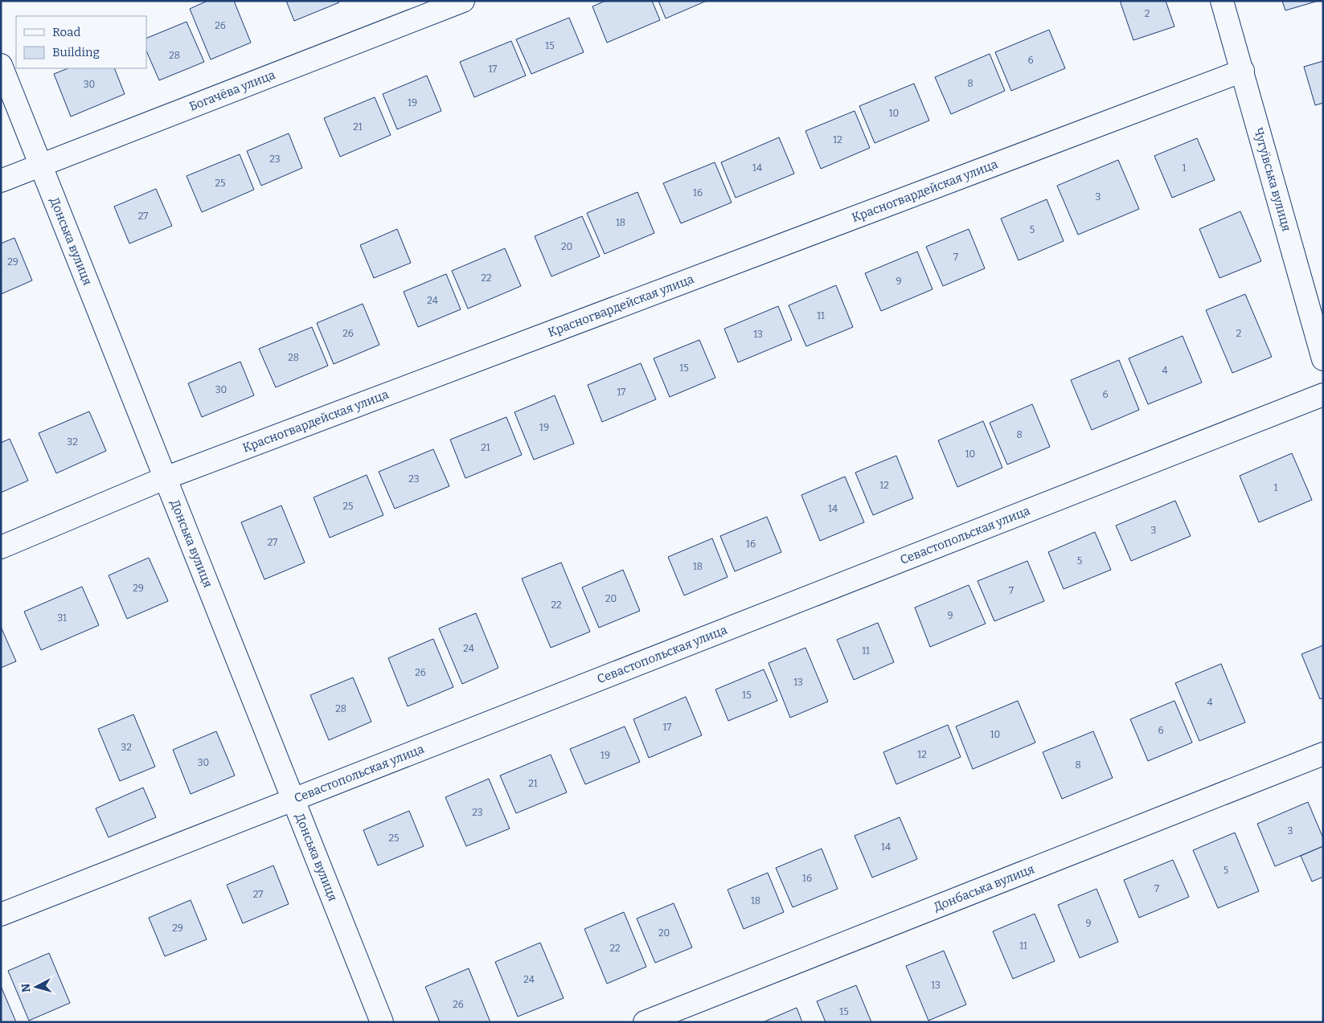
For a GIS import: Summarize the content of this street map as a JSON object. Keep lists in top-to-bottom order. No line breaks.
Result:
{"streets":{"street":["Богачёва улица","Чугуївська вулиця","Красногвардейская улица","Донська вулиця","Севастопольская улица","Донбаська вулиця"]},"crossings":[["Богачёва улица","Донська вулиця"],["Чугуївська вулиця","Красногвардейская улица"],["Красногвардейская улица","Донська вулиця"],["Донська вулиця","Севастопольская улица"]],"house_numbers":["2","26","15","28","6","17","8","30","19","10","21","12","23","14","1","25","16","3","27","18","5","20","7","29","22","9","24","11","26","2","13","28","15","4","30","17","6","19","8","32","21","10","23","12","1","25","14","3","27","16","5","18","29","7","20","22","9","31","24","11","26","13","15","4","28","17","6","10","32","12","19","30","8","21","23","3","25","14","5","16","7","27","18","9","29","20","11","22","24","13","26","15"],"legend":["Road","Building"],"north":"left"}
